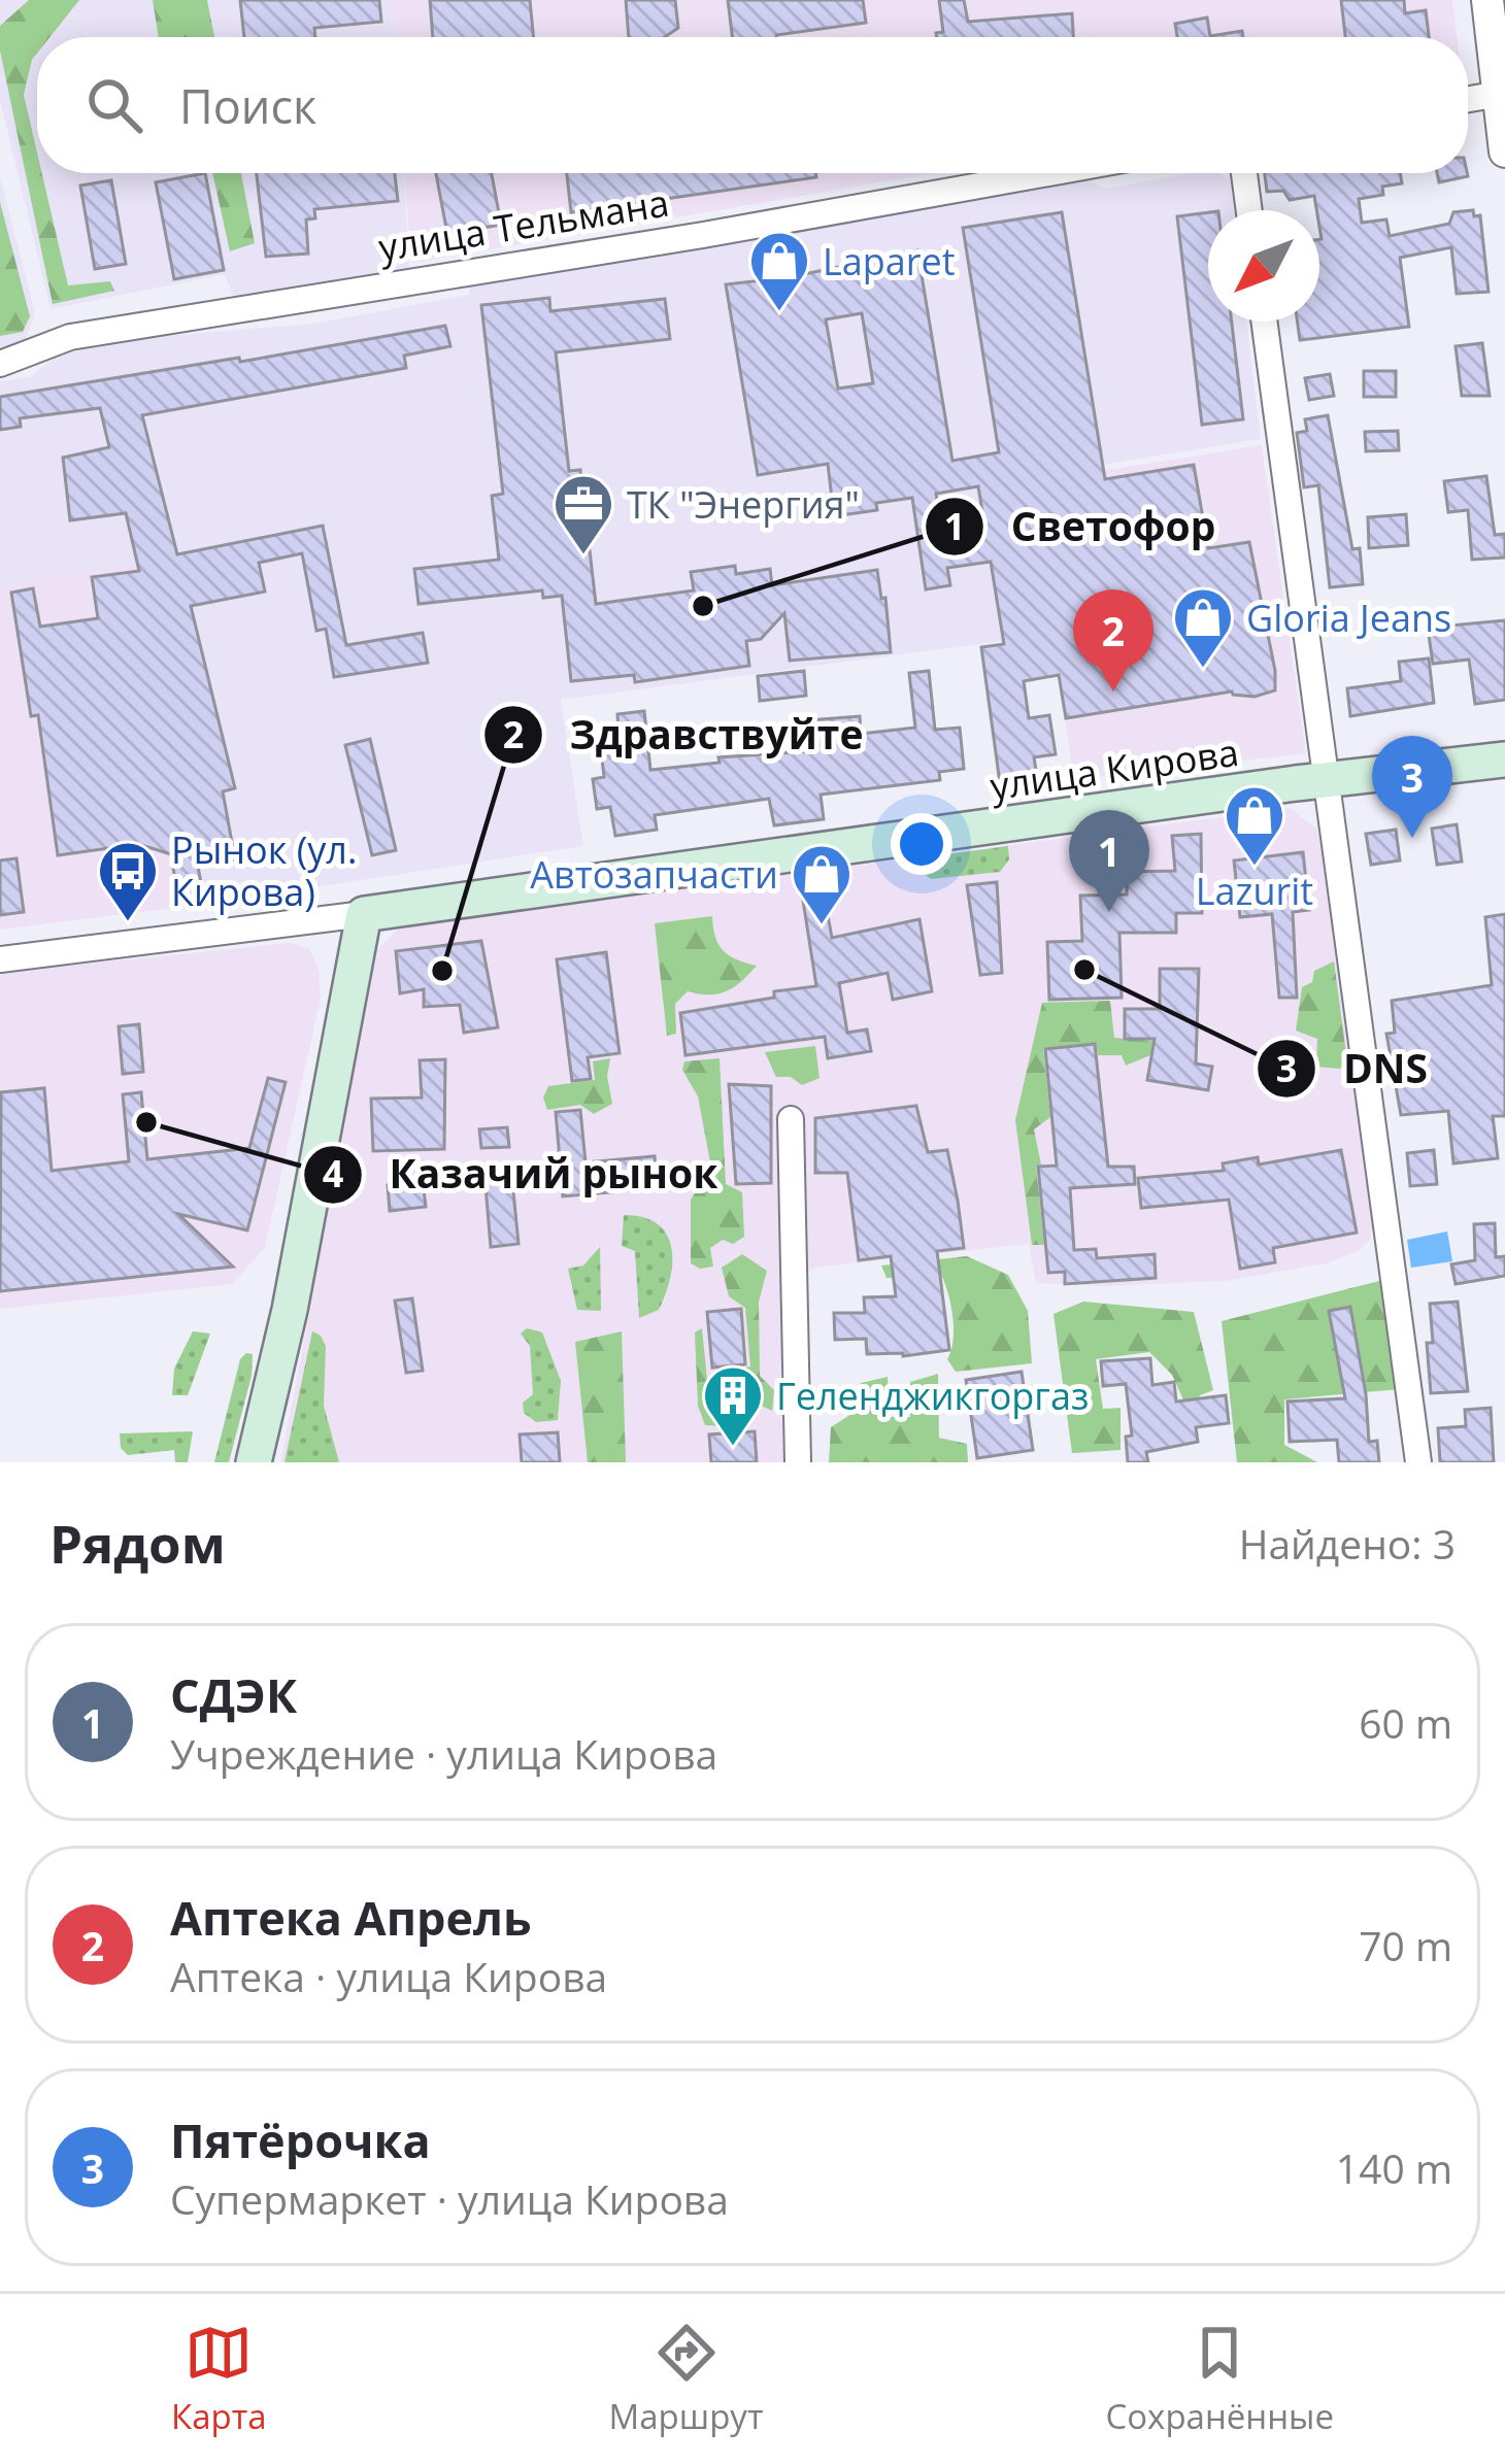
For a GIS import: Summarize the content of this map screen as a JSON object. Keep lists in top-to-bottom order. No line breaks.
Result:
{"streets":{"main road":["улица Кирова"],"street":["улица Тельмана"]},"places":{"shop":["Laparet","Gloria Jeans","Lazurit","Автозапчасти"],"office":["ТК \"Энергия\""],"other":["Светофор","DNS","Здравствуйте","Казачий рынок"],"bus stop":["Рынок (ул. Кирова)"],"building":["Геленджикгоргаз"]},"north":"bottom left","page":{"search":"Поиск","pins":["2","3","1"],"heading":["Рядом","Найдено: 3"],"list":[{"mark":"1","name":"СДЭК","note":"Учреждение · улица Кирова","value":"60 m"},{"mark":"2","name":"Аптека Апрель","note":"Аптека · улица Кирова","value":"70 m"},{"mark":"3","name":"Пятёрочка","note":"Супермаркет · улица Кирова","value":"140 m"}],"nav":["Карта","Маршрут","Сохранённые"]}}
